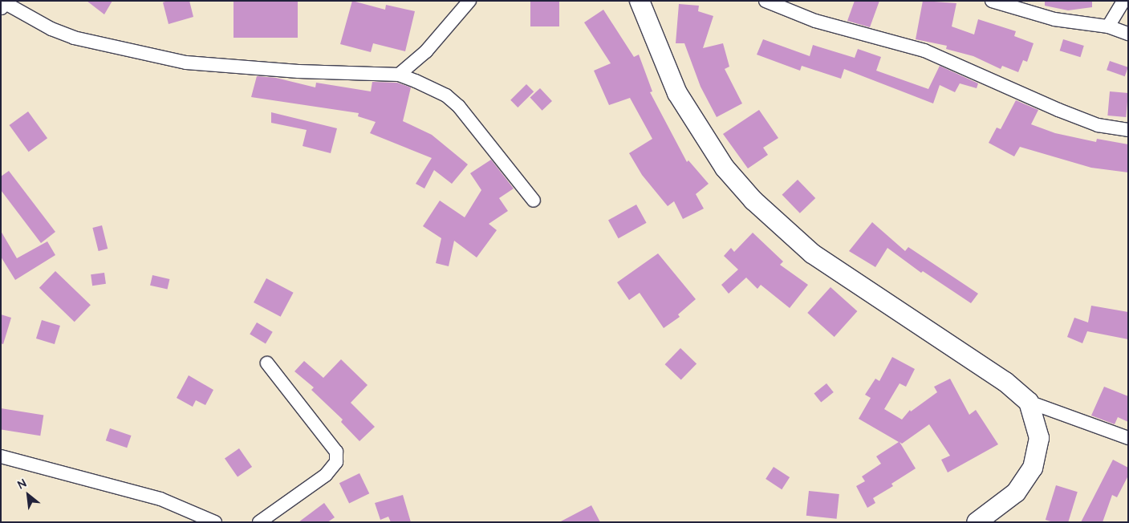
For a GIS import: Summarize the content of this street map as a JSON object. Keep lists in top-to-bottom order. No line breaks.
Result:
{"north":"top left"}
